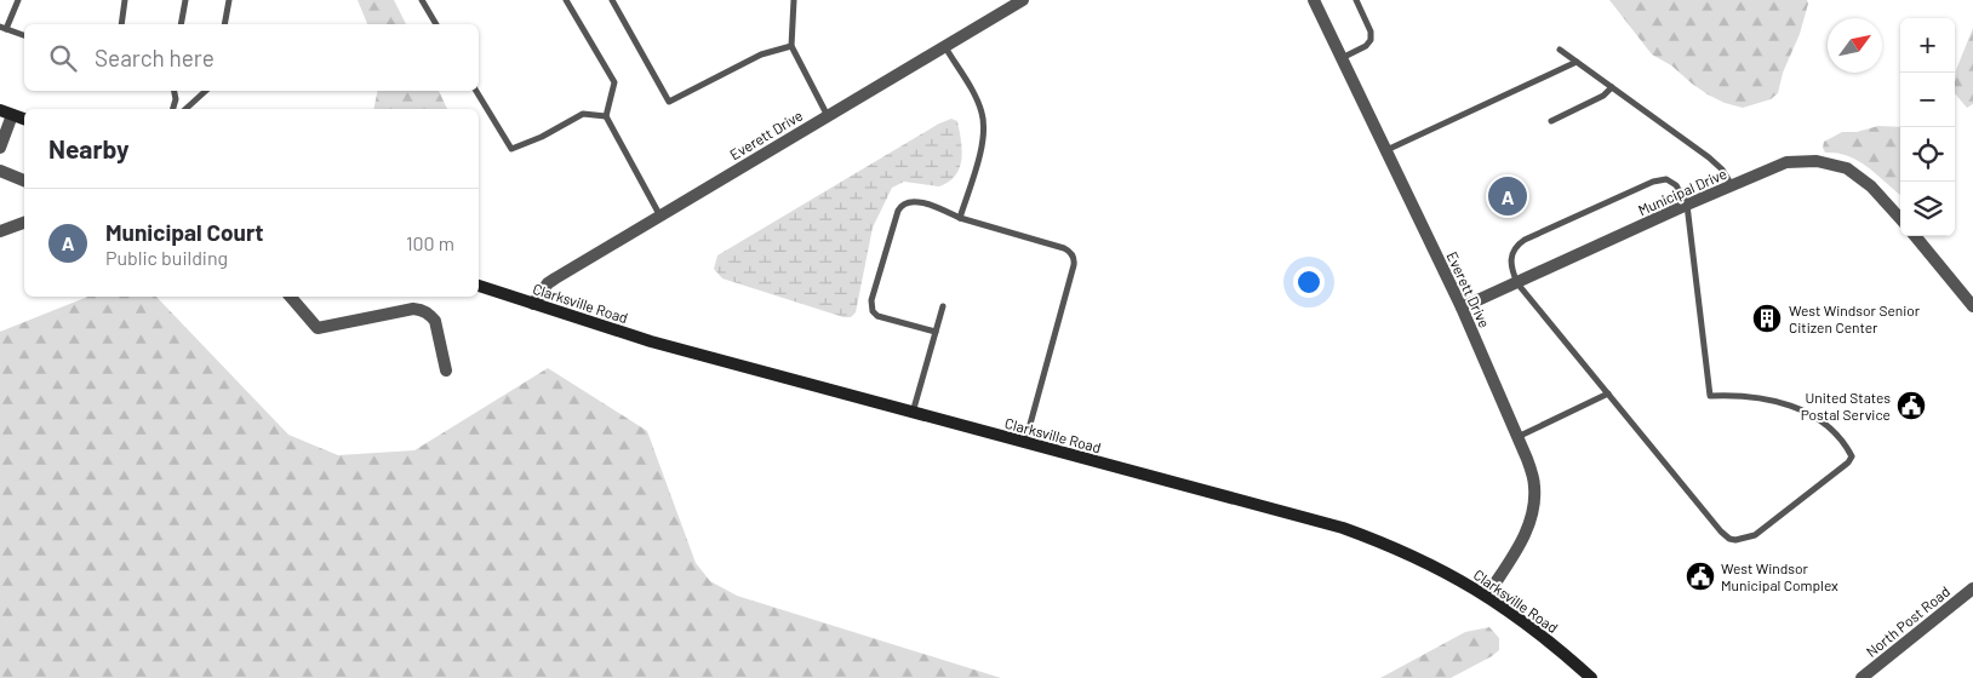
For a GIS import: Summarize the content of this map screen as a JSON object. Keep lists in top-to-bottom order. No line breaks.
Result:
{"streets":{"street":["Everett Drive","Municipal Drive","Clarksville Road","North Post Road"]},"crossings":[["Everett Drive","Municipal Drive"],["Everett Drive","Clarksville Road"]],"places":{"building":["West Windsor Senior Citizen Center"],"public building":["United States Postal Service","West Windsor Municipal Complex"]},"north":"top right","page":{"map_buttons":["+","−"],"search":"Search here","heading":"Nearby","pins":"A","list":[{"mark":"A","name":"Municipal Court","note":"Public building","value":"100 m"}]}}
